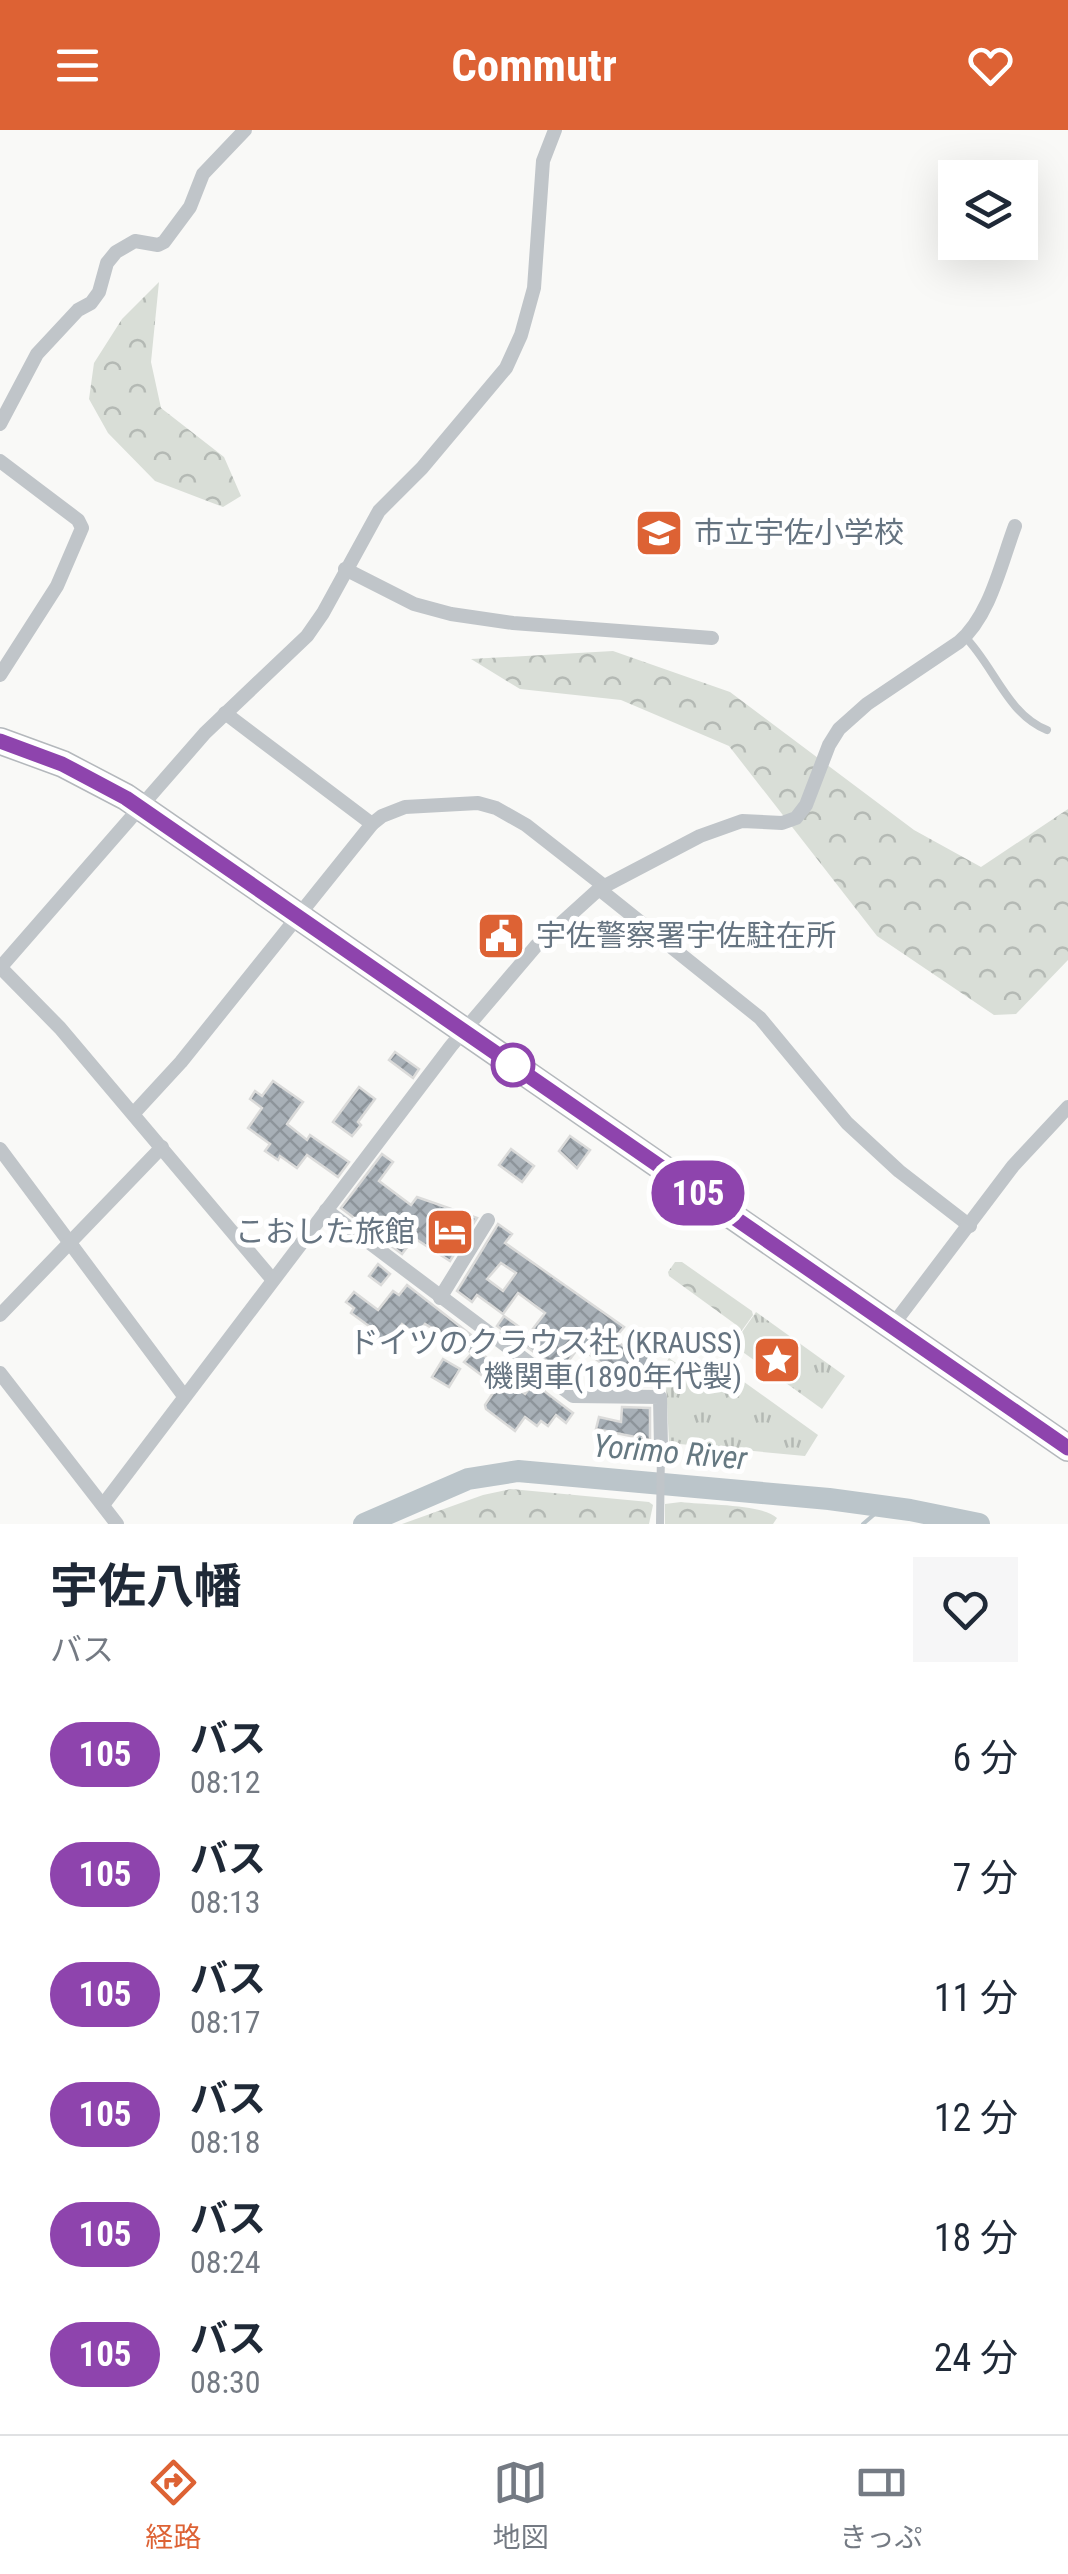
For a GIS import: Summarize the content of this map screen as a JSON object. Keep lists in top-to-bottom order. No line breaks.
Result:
{"water":["Yorimo River"],"places":{"school or university":["市立宇佐小学校"],"public building":["宇佐警察署宇佐駐在所"],"hotel":["こおした旅館"],"place":["ドイツのクラウス社 (KRAUSS) 機関車(1890年代製)"]},"lines":["bus line 105"],"page":{"header":"Commutr","on_map":"105","heading":["宇佐八幡","バス"],"list":[{"mark":"105","name":"バス","note":"08:12","value":"6 分"},{"mark":"105","name":"バス","note":"08:13","value":"7 分"},{"mark":"105","name":"バス","note":"08:17","value":"11 分"},{"mark":"105","name":"バス","note":"08:18","value":"12 分"},{"mark":"105","name":"バス","note":"08:24","value":"18 分"},{"mark":"105","name":"バス","note":"08:30","value":"24 分"}],"tabs":["経路","地図","きっぷ"]}}
